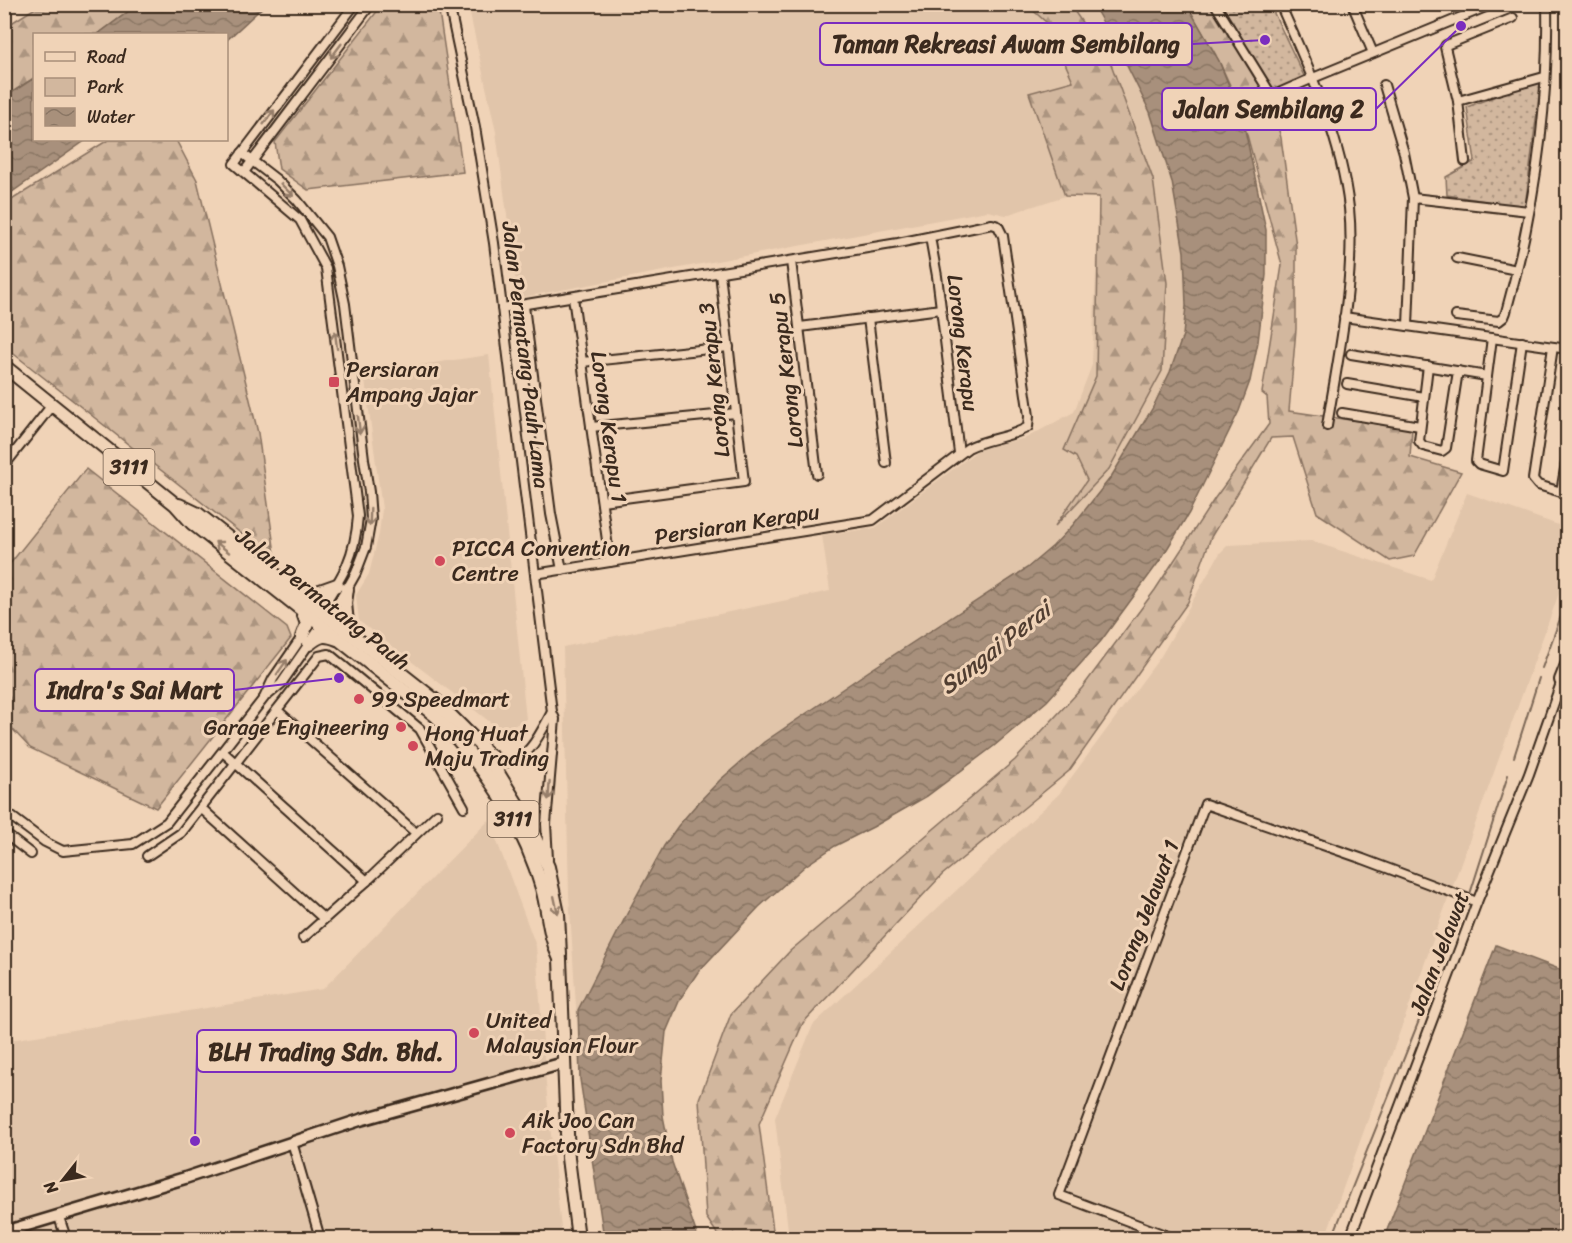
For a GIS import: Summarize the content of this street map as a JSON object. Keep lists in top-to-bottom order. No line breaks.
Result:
{"streets":{"main road":["3111","Jalan Permatang Pauh"],"street":["Lorong Kerapu","Jalan Permatang Pauh Lama","Lorong Kerapu 5","Lorong Kerapu 3","Lorong Kerapu 1","Persiaran Kerapu","Lorong Jelawat 1","Jalan Jelawat"]},"crossings":[["Lorong Kerapu","Persiaran Kerapu"],["Jalan Permatang Pauh Lama","Persiaran Kerapu"],["Lorong Kerapu 3","Lorong Kerapu 1"],["Lorong Kerapu 1","Persiaran Kerapu"],["Lorong Jelawat 1","Jalan Jelawat"]],"water":["Sungai Perai"],"places":{"other":["Jalan Sembilang 2","Taman Rekreasi Awam Sembilang","PICCA Convention Centre","Indra's Sai Mart","99 Speedmart","Garage Engineering","Hong Huat Maju Trading","United Malaysian Flour","Aik Joo Can Factory Sdn Bhd","BLH Trading Sdn. Bhd."],"transit":["Persiaran Ampang Jajar"]},"legend":["Road","Park","Water"],"north":"bottom left"}
